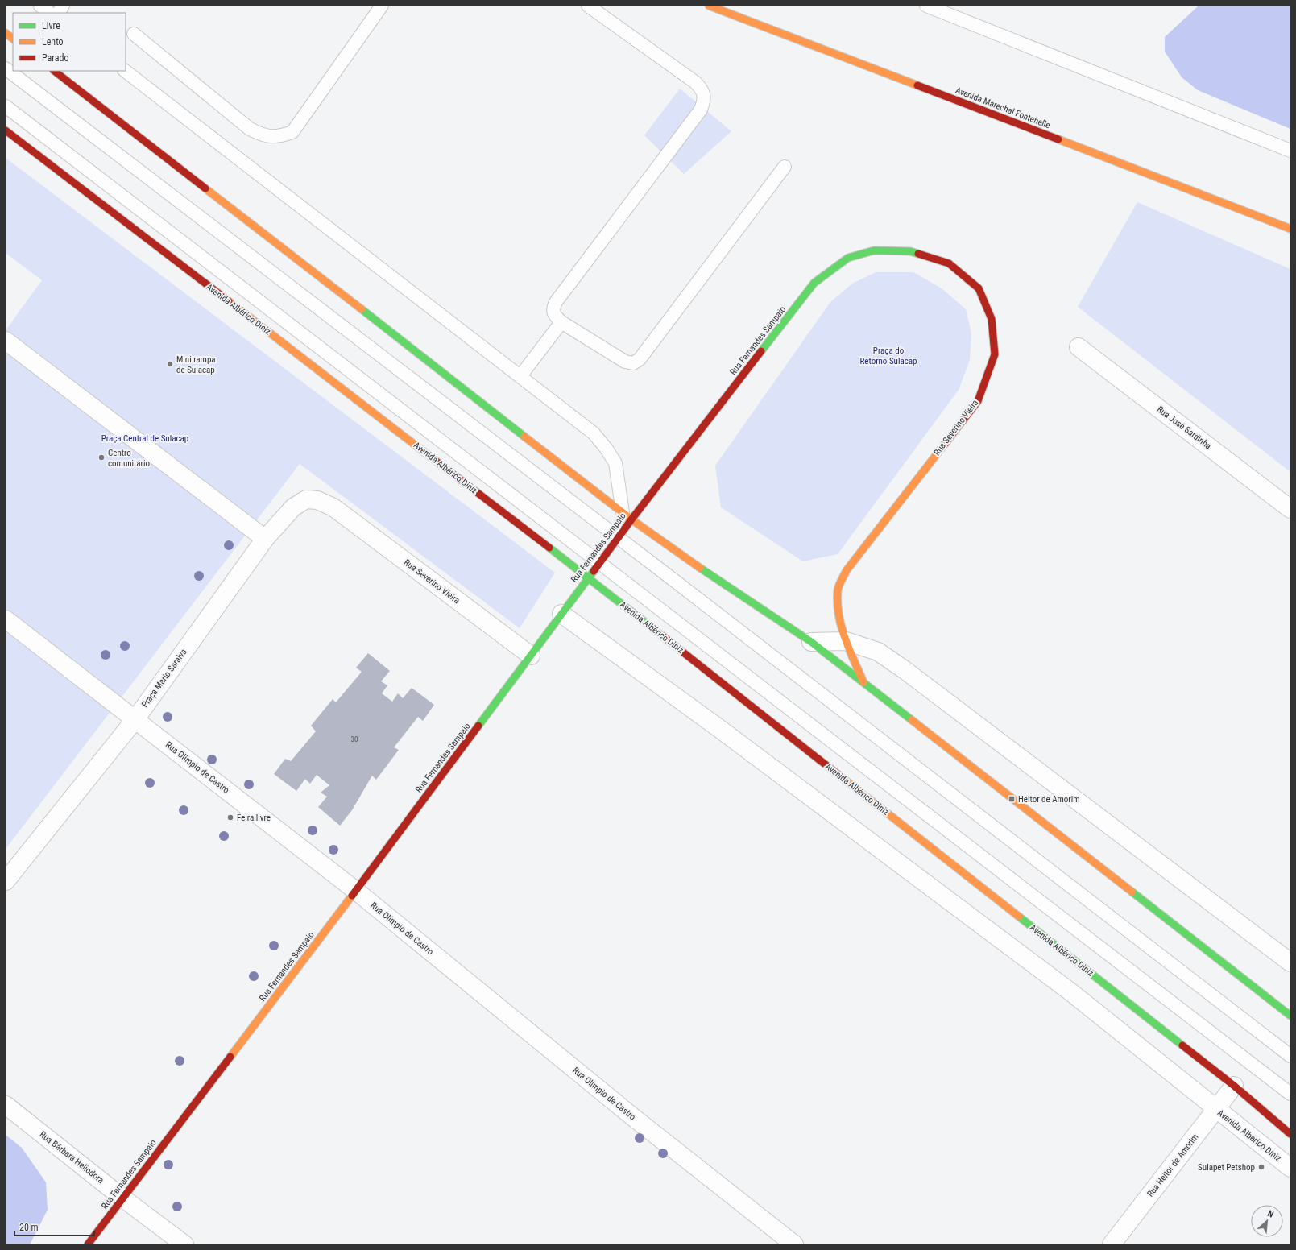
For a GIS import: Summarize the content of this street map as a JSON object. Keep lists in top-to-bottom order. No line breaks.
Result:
{"streets":{"main road":["Avenida Marechal Fontenelle","Avenida Albérico Diniz","Rua Fernandes Sampaio","Rua Severino Vieira"],"street":["Rua José Sardinha","Praça Mario Saraiva","Rua Olímpio de Castro","Rua Bárbara Heliodora","Rua Heitor de Amorim"]},"crossings":[["Avenida Albérico Diniz","Rua Fernandes Sampaio"],["Avenida Albérico Diniz","Rua Heitor de Amorim"],["Rua Fernandes Sampaio","Rua Severino Vieira"],["Rua Fernandes Sampaio","Rua Olímpio de Castro"],["Rua Fernandes Sampaio","Rua Bárbara Heliodora"],["Rua Severino Vieira","Praça Mario Saraiva"],["Praça Mario Saraiva","Rua Olímpio de Castro"]],"parks":["Praça do Retorno Sulacap","Praça Central de Sulacap"],"places":{"other":["Mini rampa de Sulacap","Centro comunitário","Feira livre","Sulapet Petshop"],"transit":["Heitor de Amorim"]},"house_numbers":["30"],"legend":["Livre","Lento","Parado"],"scale_bar":"20 m","north":"top right"}
